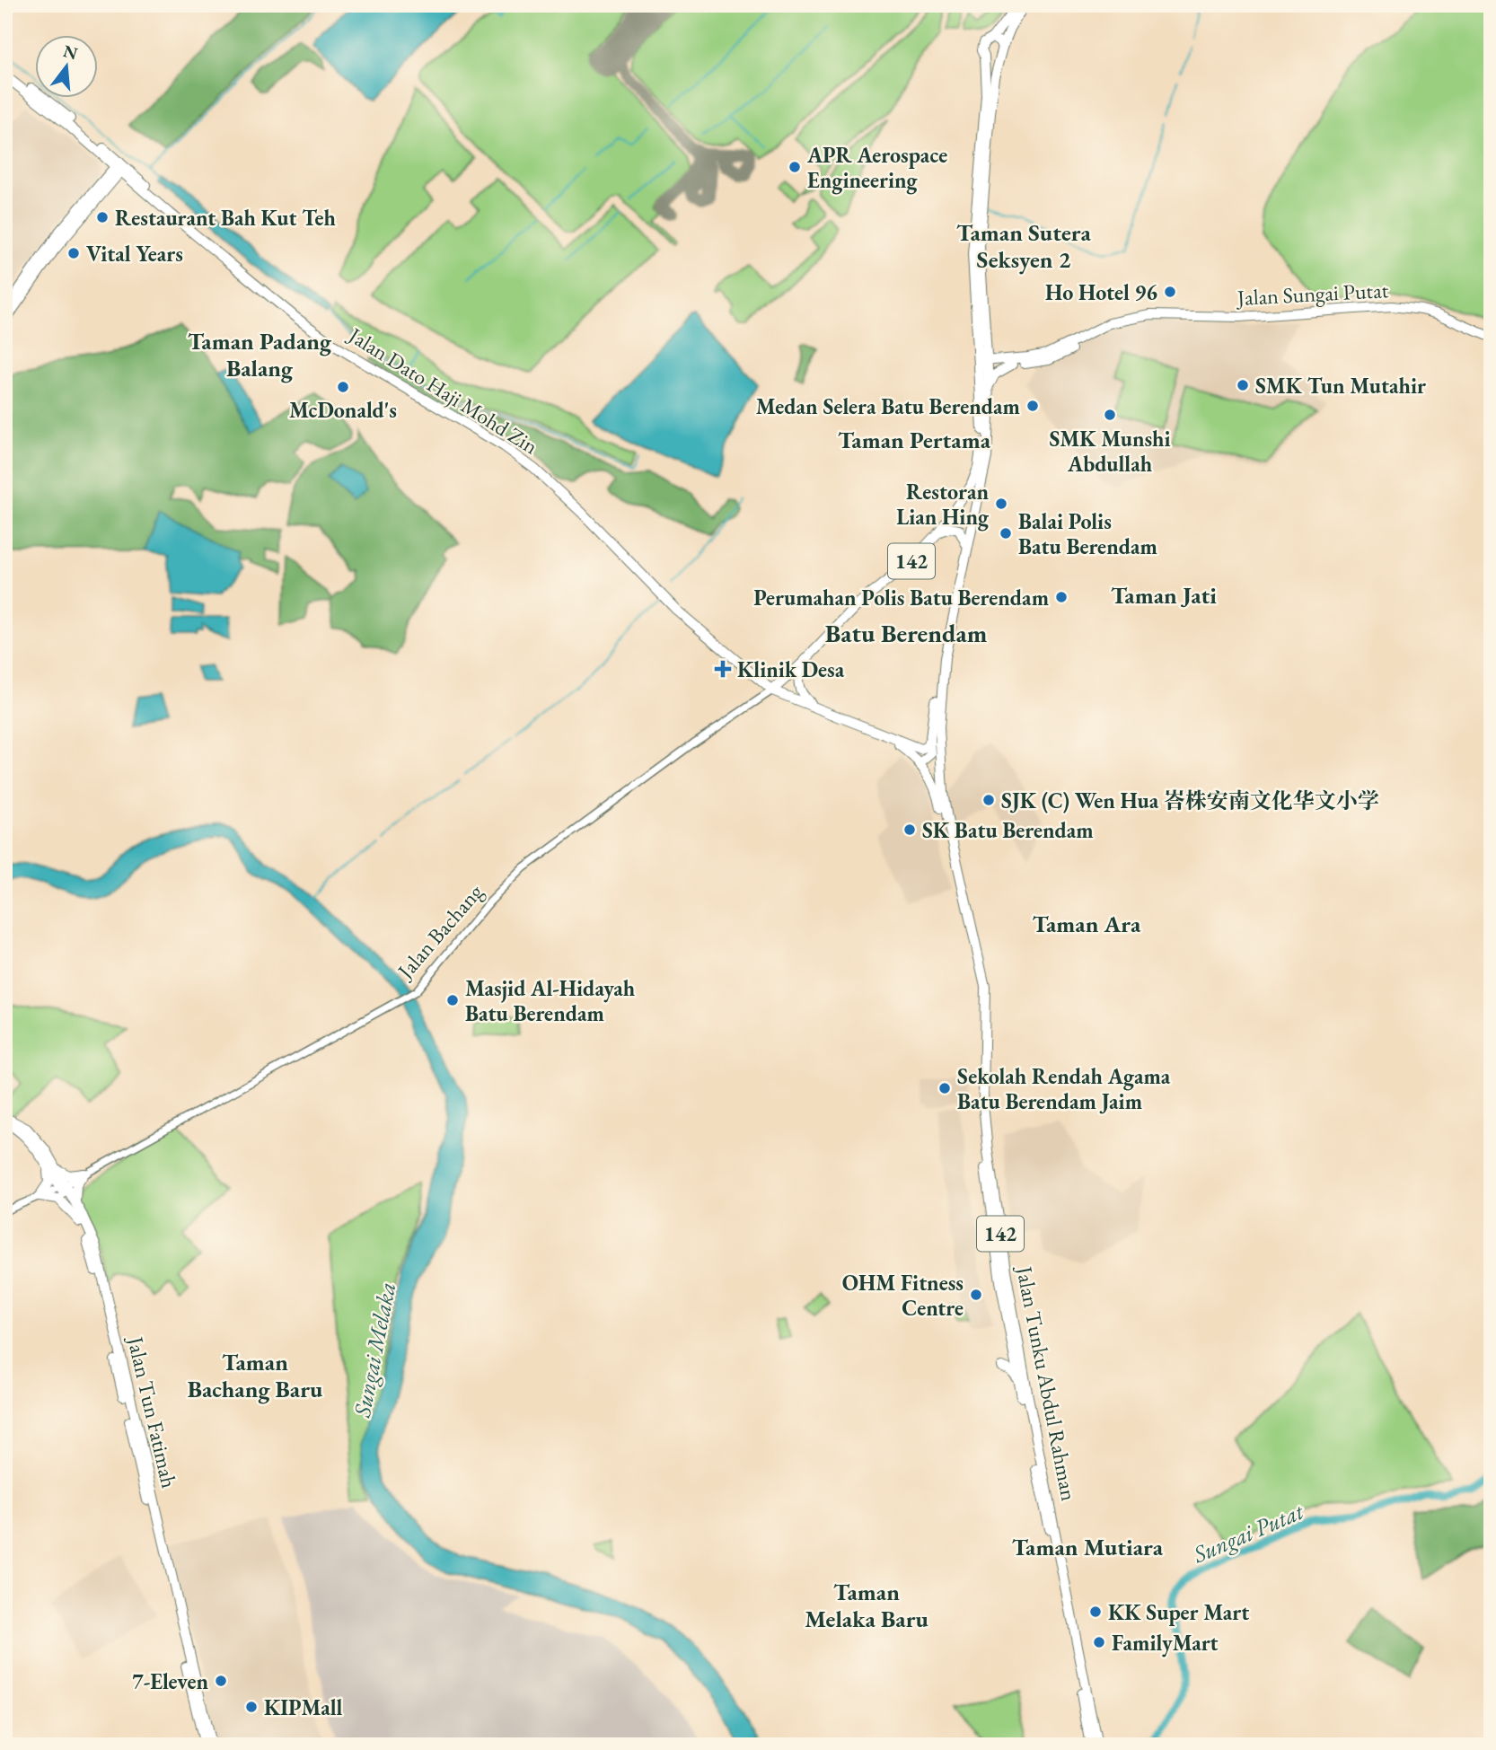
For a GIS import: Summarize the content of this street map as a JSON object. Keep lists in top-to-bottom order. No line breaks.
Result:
{"streets":{"main road":["Jalan Sungai Putat","Jalan Dato Haji Mohd Zin","142","Jalan Bachang","Jalan Tunku Abdul Rahman","Jalan Tun Fatimah"]},"crossings":[["Jalan Sungai Putat","Jalan Tunku Abdul Rahman"],["Jalan Dato Haji Mohd Zin","Jalan Bachang"],["142","Jalan Bachang"],["142","Jalan Tunku Abdul Rahman"],["Jalan Bachang","Jalan Tun Fatimah"]],"districts":["Taman Sutera Seksyen 2","Taman Padang Balang","Taman Pertama","Taman Jati","Batu Berendam","Taman Ara","Taman Bachang Baru","Taman Mutiara","Taman Melaka Baru"],"water":["Sungai Melaka","Sungai Putat"],"places":{"other":["APR Aerospace Engineering","Restaurant Bah Kut Teh","Vital Years","Ho Hotel 96","SMK Tun Mutahir","McDonald's","Medan Selera Batu Berendam","SMK Munshi Abdullah","Restoran Lian Hing","Balai Polis Batu Berendam","Perumahan Polis Batu Berendam","SJK (C) Wen Hua 峇株安南文化华文小学","SK Batu Berendam","Masjid Al-Hidayah Batu Berendam","Sekolah Rendah Agama Batu Berendam Jaim","OHM Fitness Centre","KK Super Mart","FamilyMart","7-Eleven","KIPMall"],"health":["Klinik Desa"]},"north":"top"}
